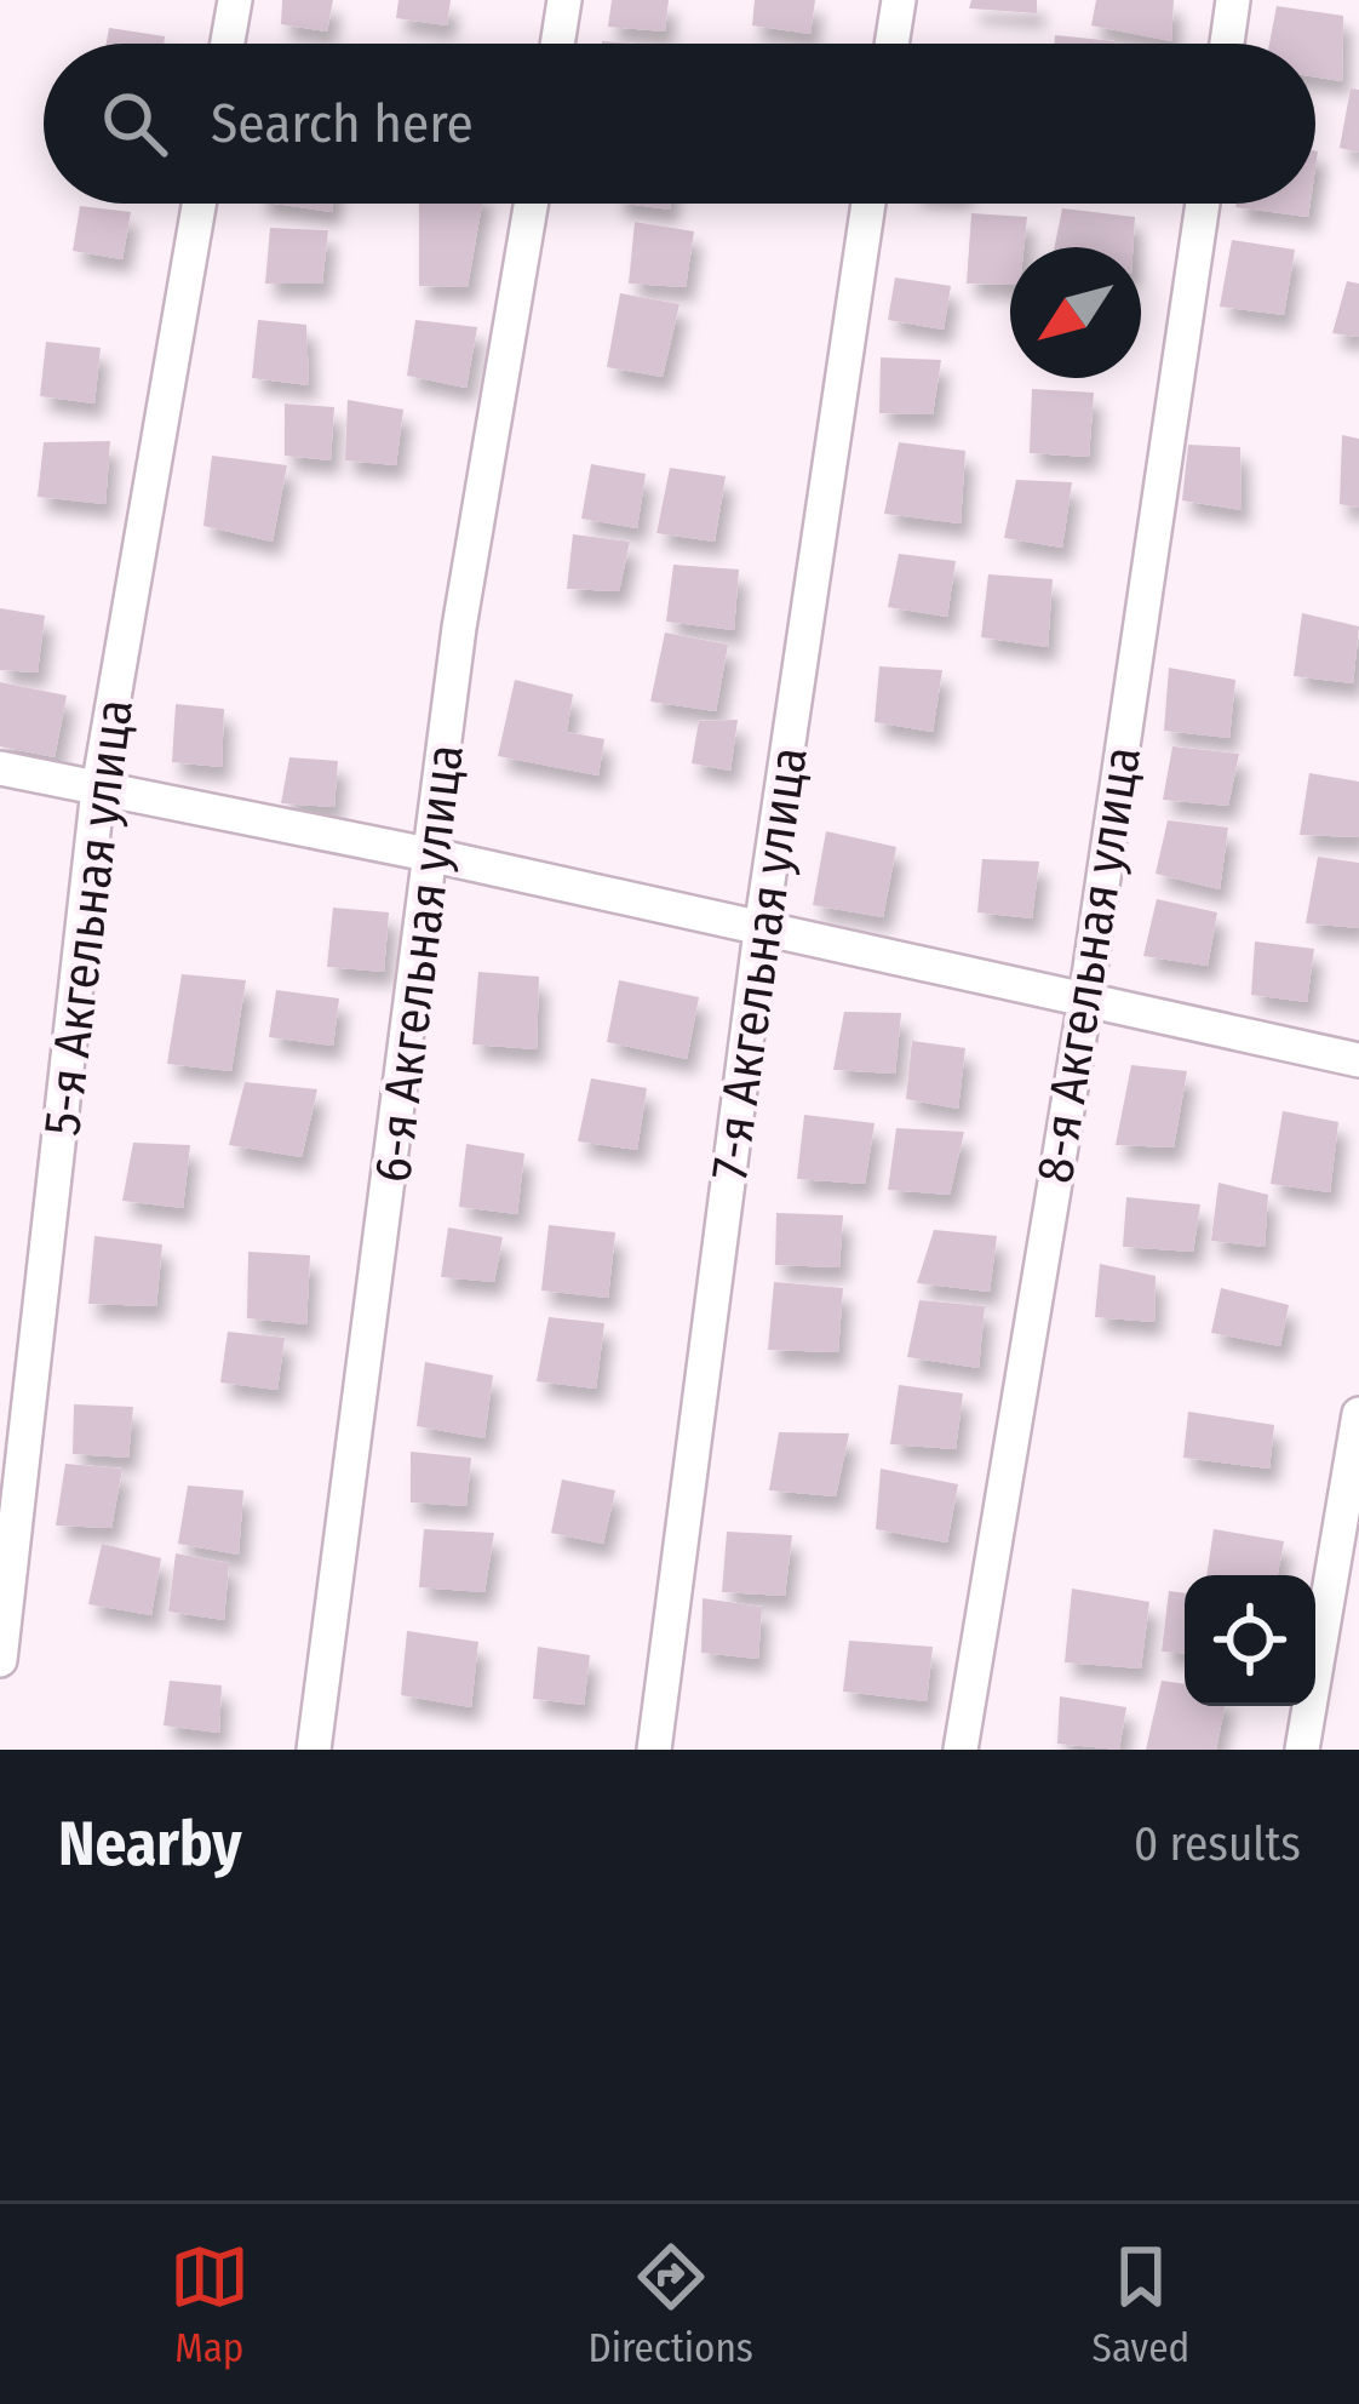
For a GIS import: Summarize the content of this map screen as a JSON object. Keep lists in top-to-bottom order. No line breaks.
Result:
{"streets":{"street":["5-я Акгельная улица","6-я Акгельная улица","7-я Акгельная улица","8-я Акгельная улица"]},"north":"bottom left","page":{"search":"Search here","heading":["Nearby","0 results"],"nav":["Map","Directions","Saved"]}}
